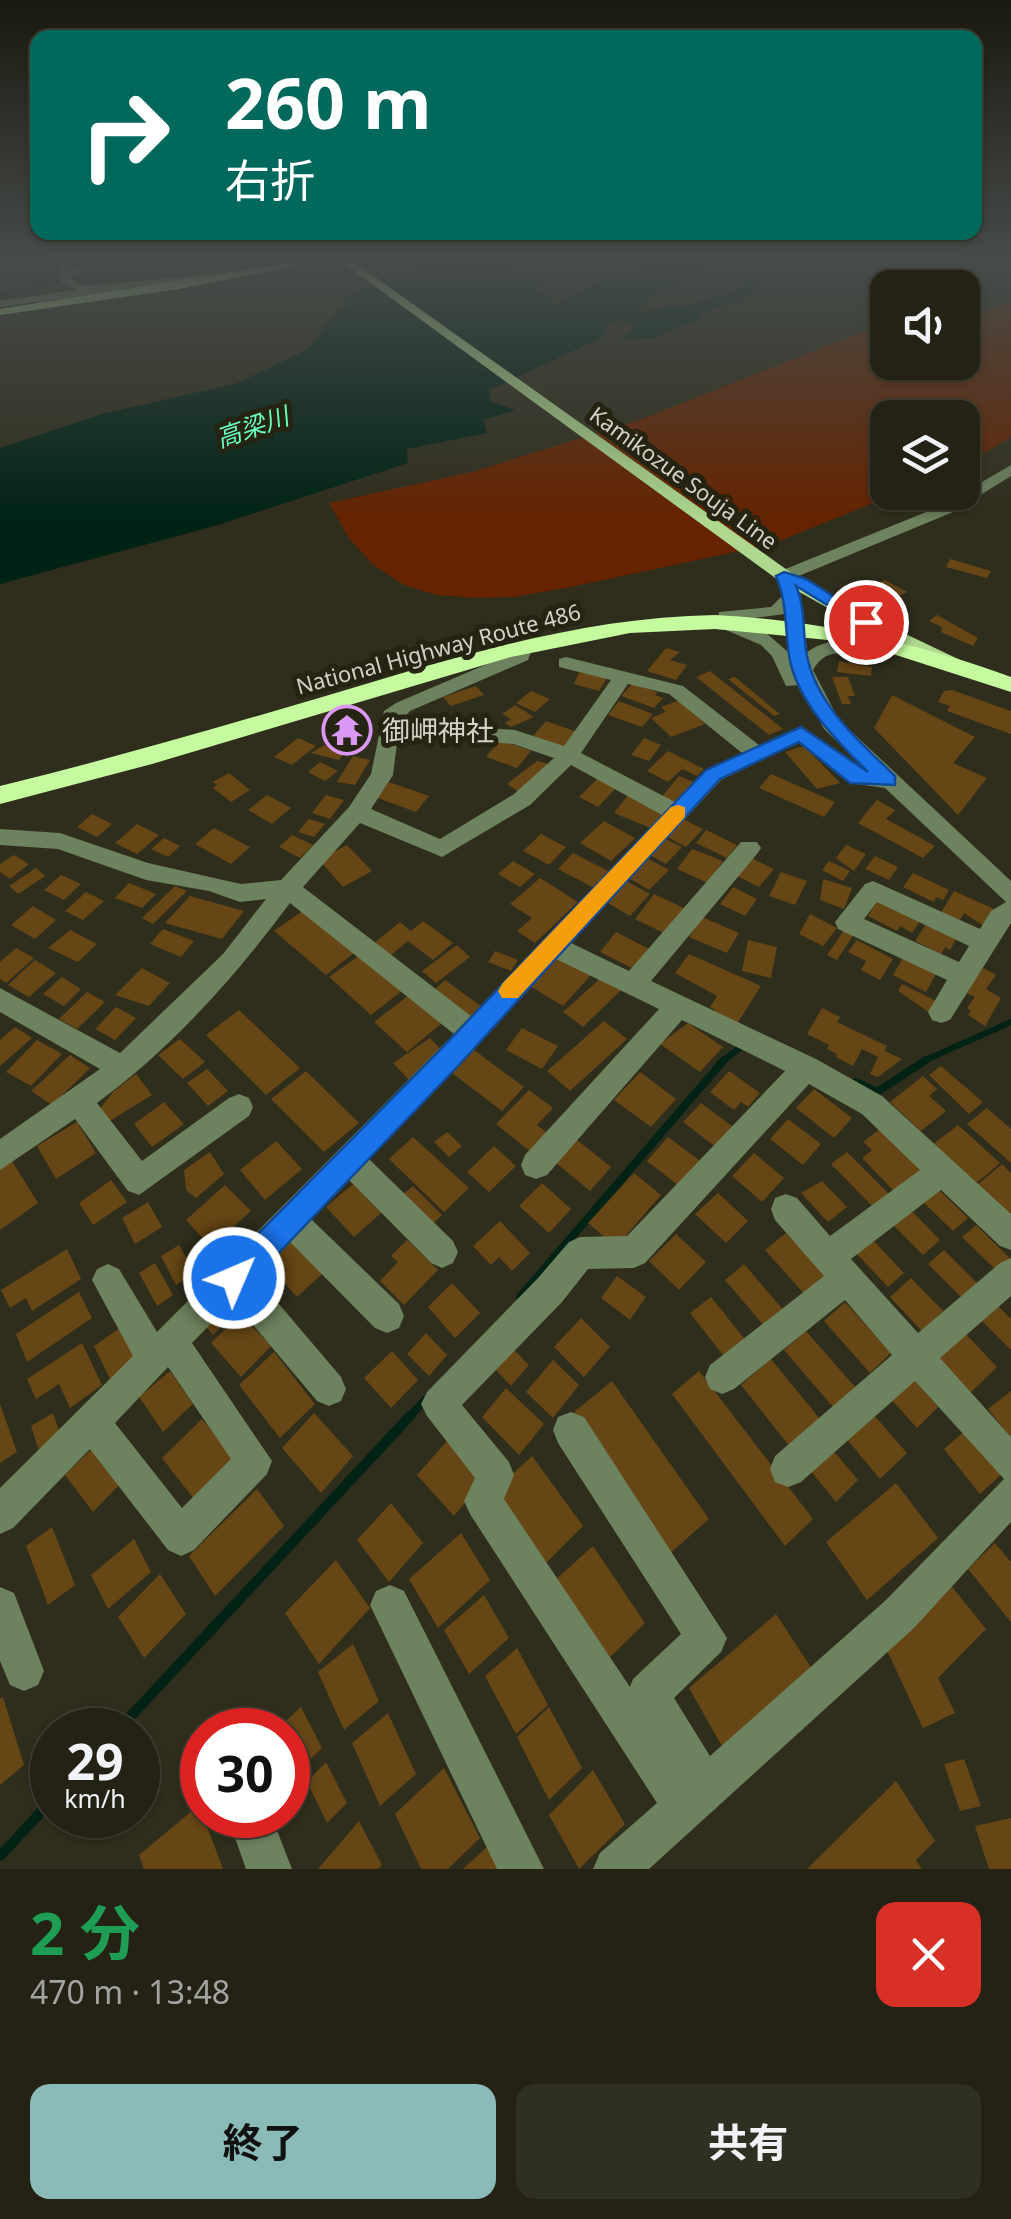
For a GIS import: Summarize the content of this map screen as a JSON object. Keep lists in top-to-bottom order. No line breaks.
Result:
{"streets":{"highway":["National Highway Route 486"],"main road":["Kamikozue Souja Line"]},"crossings":[["Kamikozue Souja Line","National Highway Route 486"]],"water":["高梁川"],"places":{"temple":["御岬神社"]},"page":{"turn":["260 m","右折"],"speed":"29 km/h","limit":"30","heading":["2 分","470 m · 13:48"],"buttons":["終了","共有"]}}
